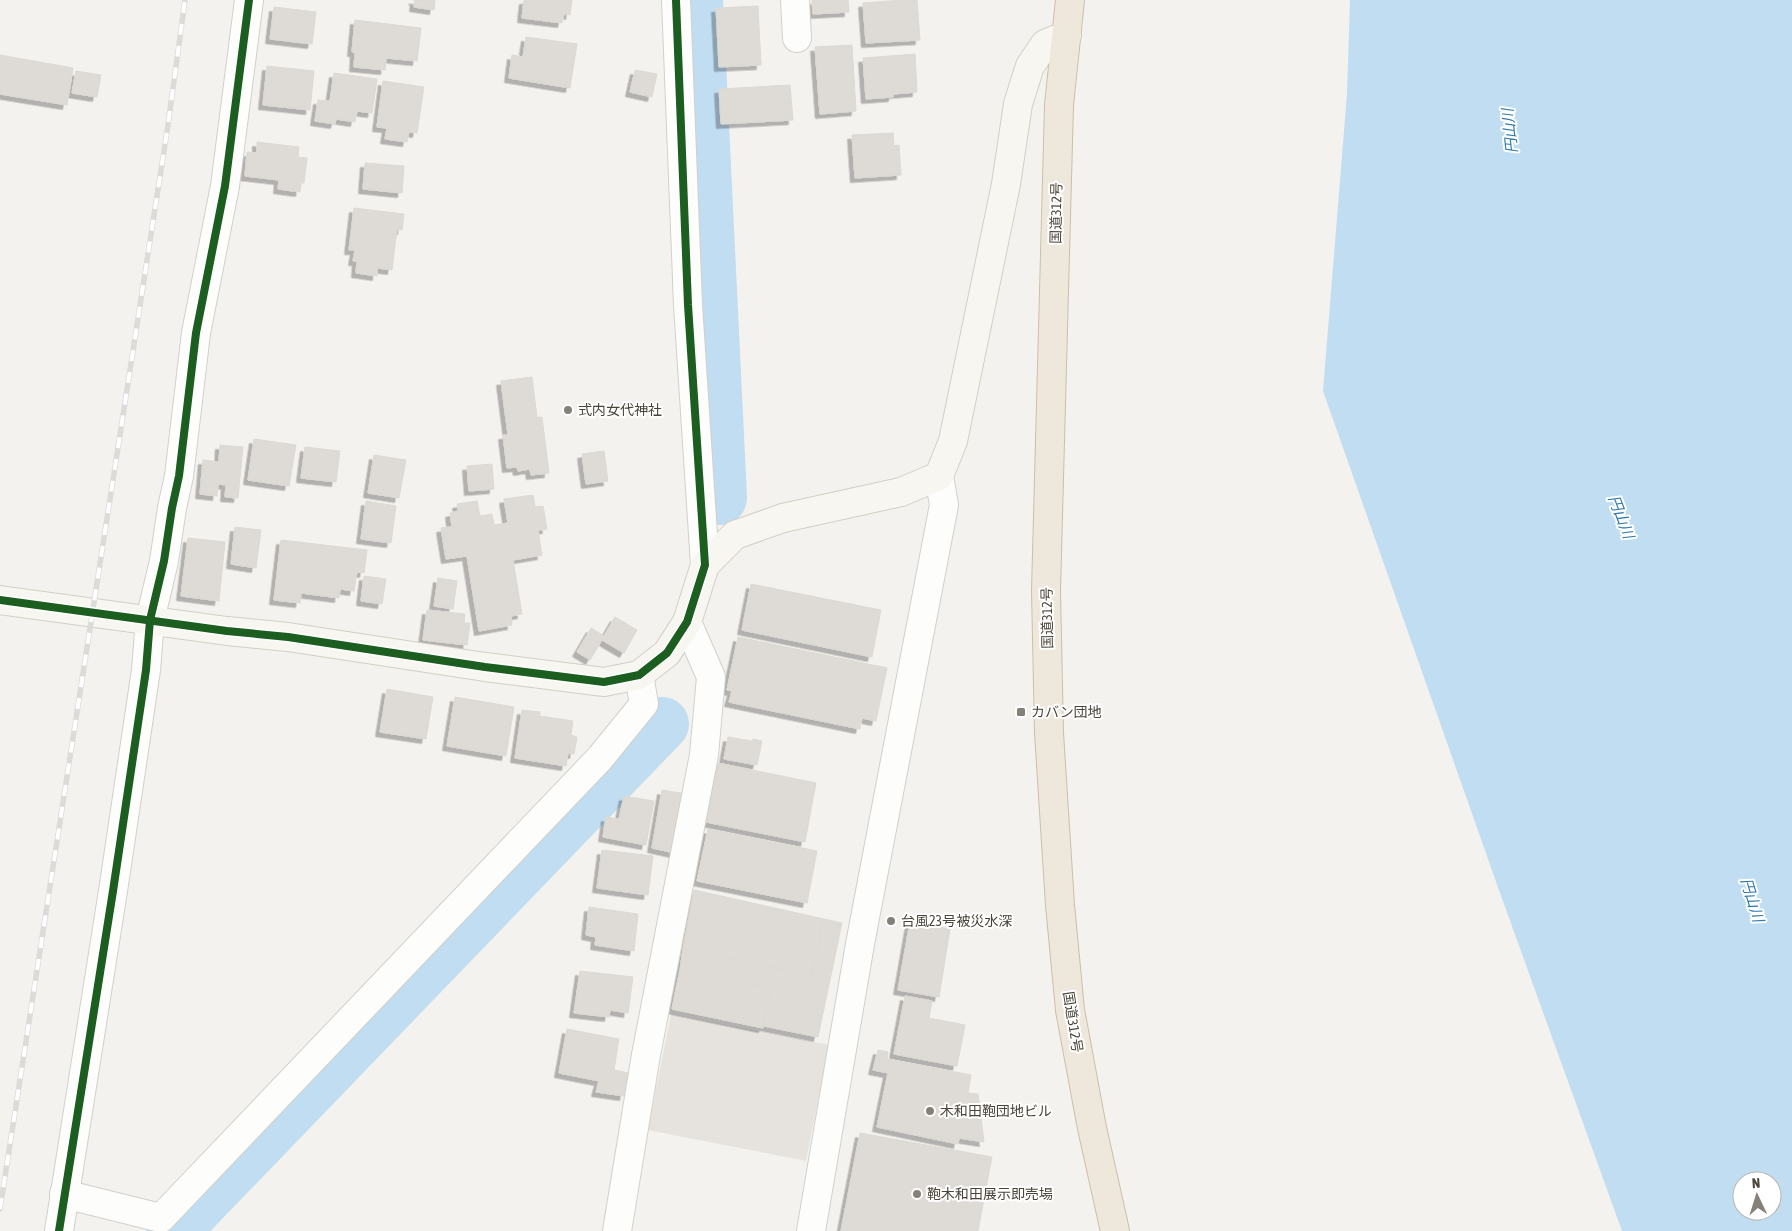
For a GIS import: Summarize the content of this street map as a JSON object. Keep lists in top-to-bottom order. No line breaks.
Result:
{"streets":{"highway":["国道312号"]},"water":["円山川"],"places":{"other":["式内女代神社","台風23号被災水深","木和田鞄団地ビル","鞄木和田展示即売場"],"transit":["カバン団地"]},"north":"top"}
